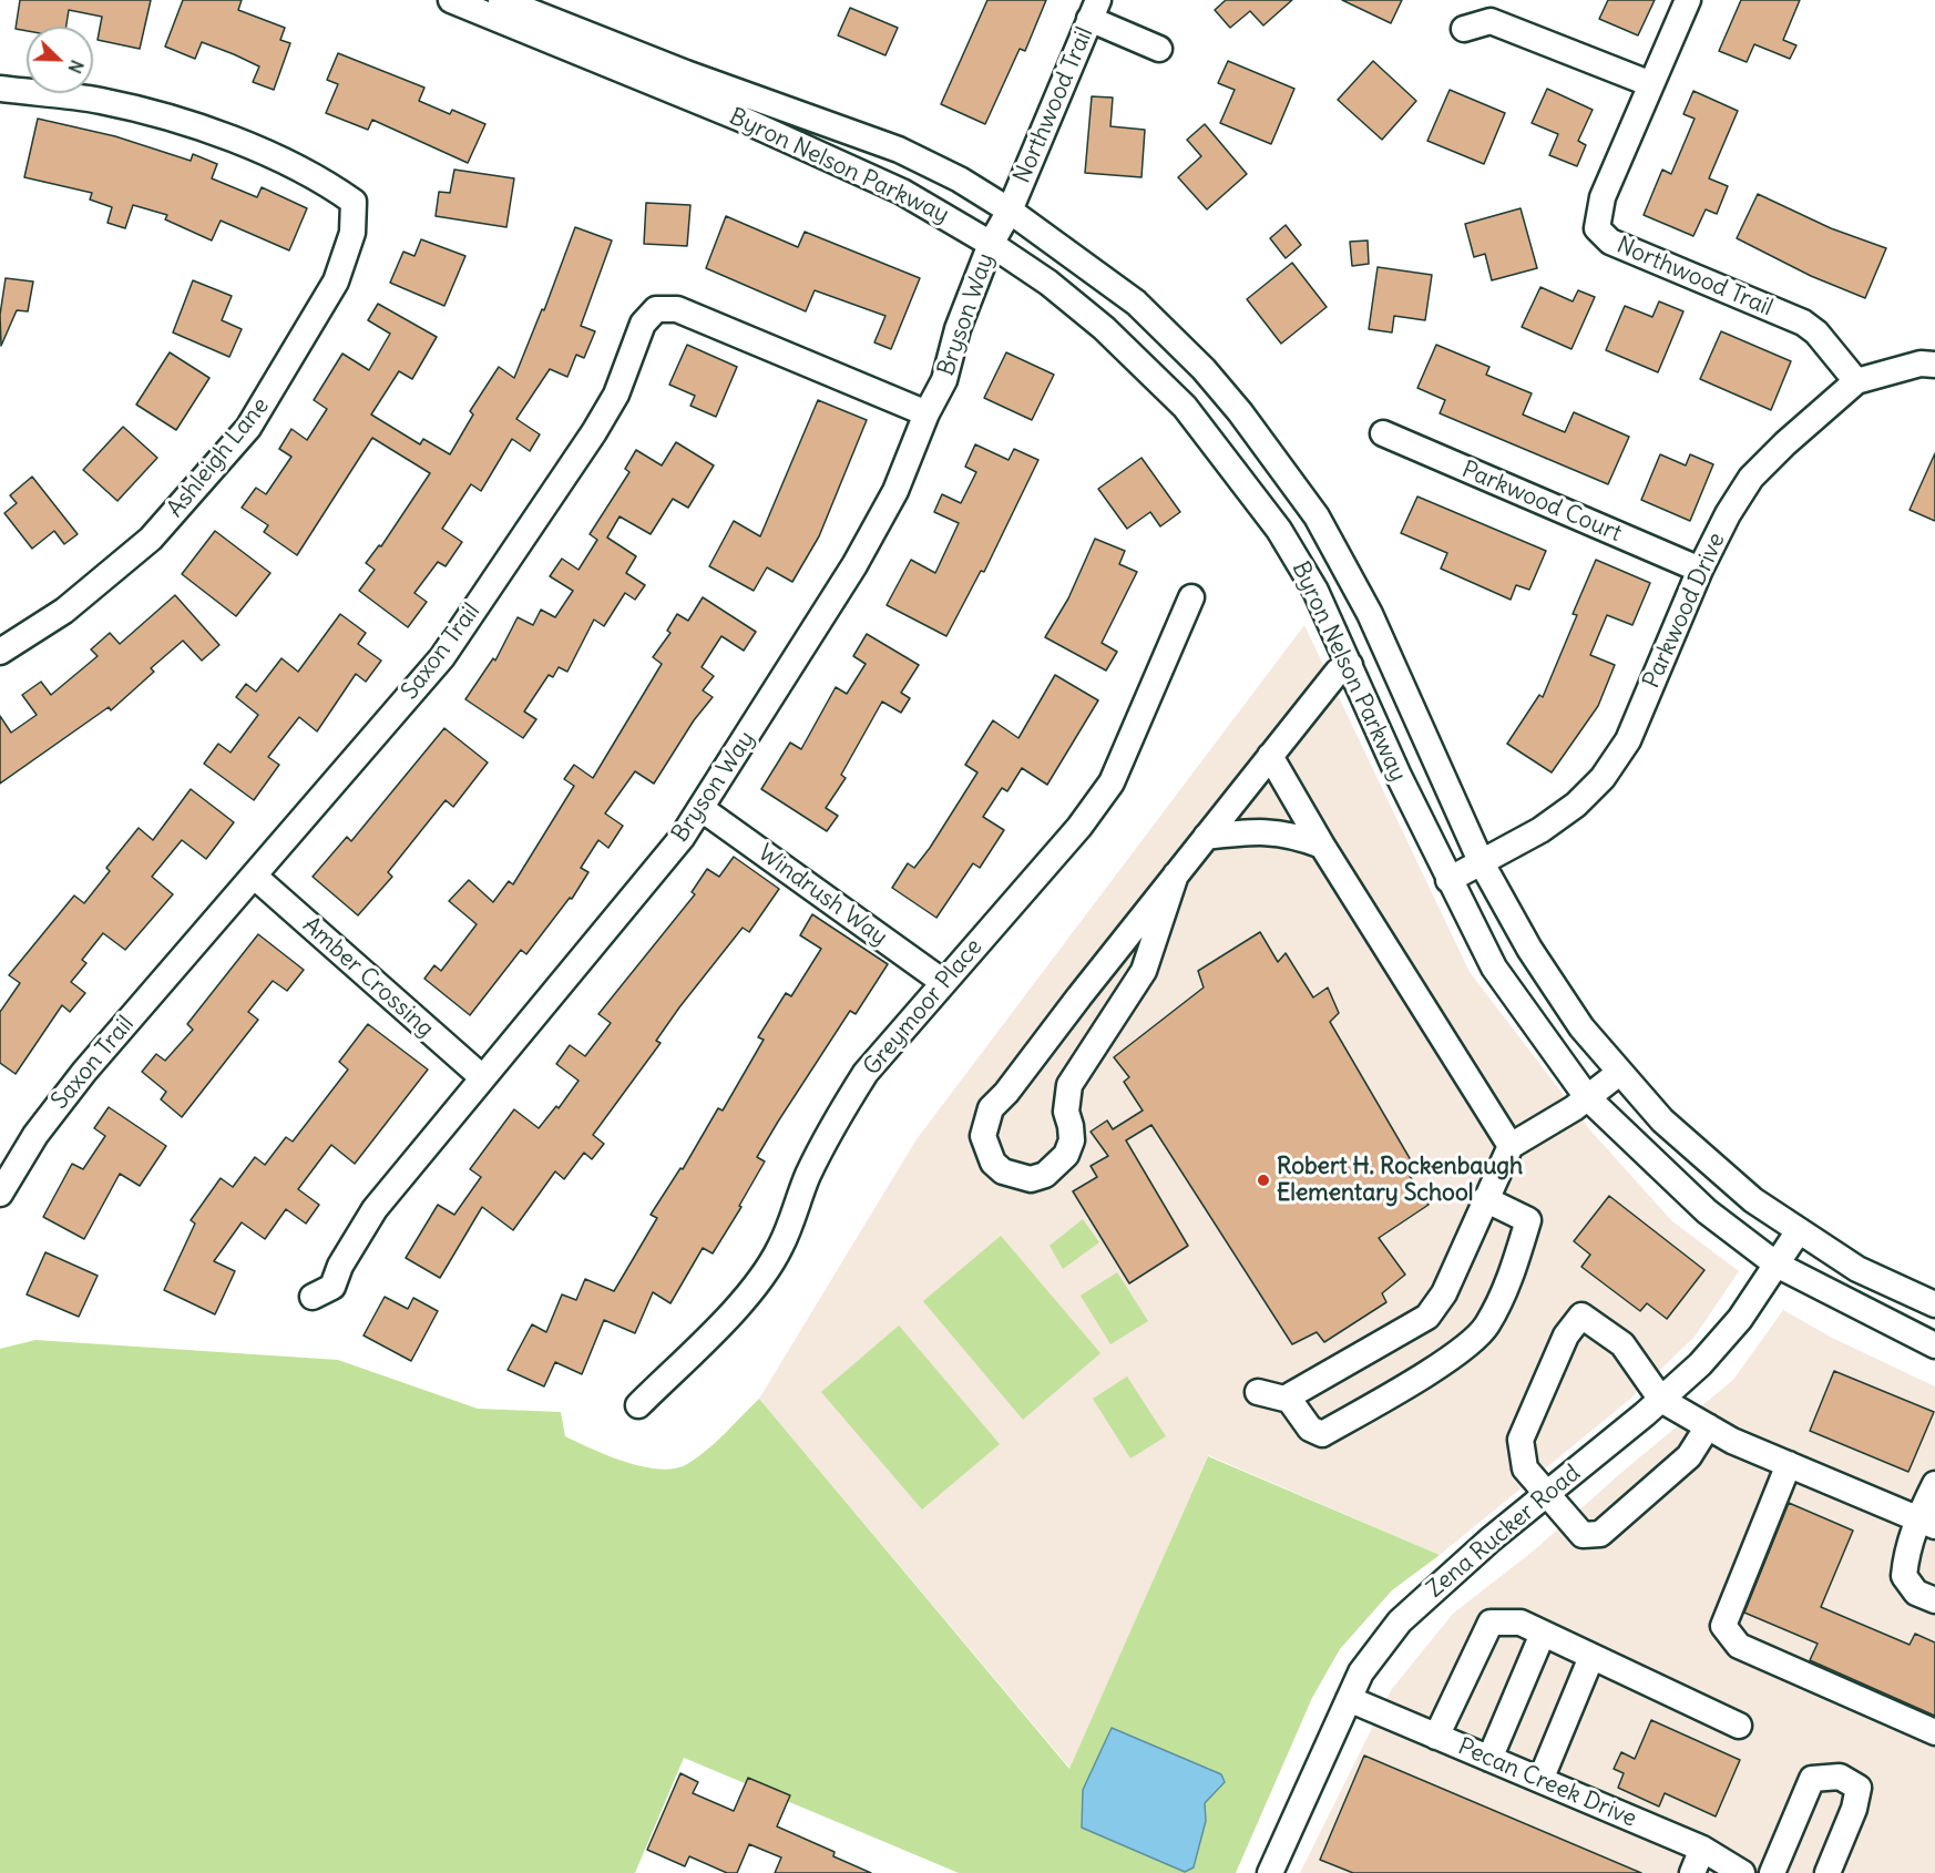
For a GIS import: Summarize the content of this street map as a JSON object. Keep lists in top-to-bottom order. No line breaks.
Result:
{"streets":{"street":["Northwood Trail","Byron Nelson Parkway","Bryson Way","Ashleigh Lane","Parkwood Court","Parkwood Drive","Saxon Trail","Windrush Way","Amber Crossing","Greymoor Place","Zena Rucker Road","Pecan Creek Drive"]},"crossings":[["Northwood Trail","Byron Nelson Parkway"],["Northwood Trail","Bryson Way"],["Northwood Trail","Parkwood Drive"],["Byron Nelson Parkway","Bryson Way"],["Byron Nelson Parkway","Parkwood Drive"],["Byron Nelson Parkway","Zena Rucker Road"],["Bryson Way","Saxon Trail"],["Bryson Way","Windrush Way"],["Bryson Way","Amber Crossing"],["Parkwood Court","Parkwood Drive"],["Saxon Trail","Amber Crossing"],["Windrush Way","Greymoor Place"],["Zena Rucker Road","Pecan Creek Drive"]],"places":["Robert H. Rockenbaugh Elementary School"],"north":"bottom right"}
